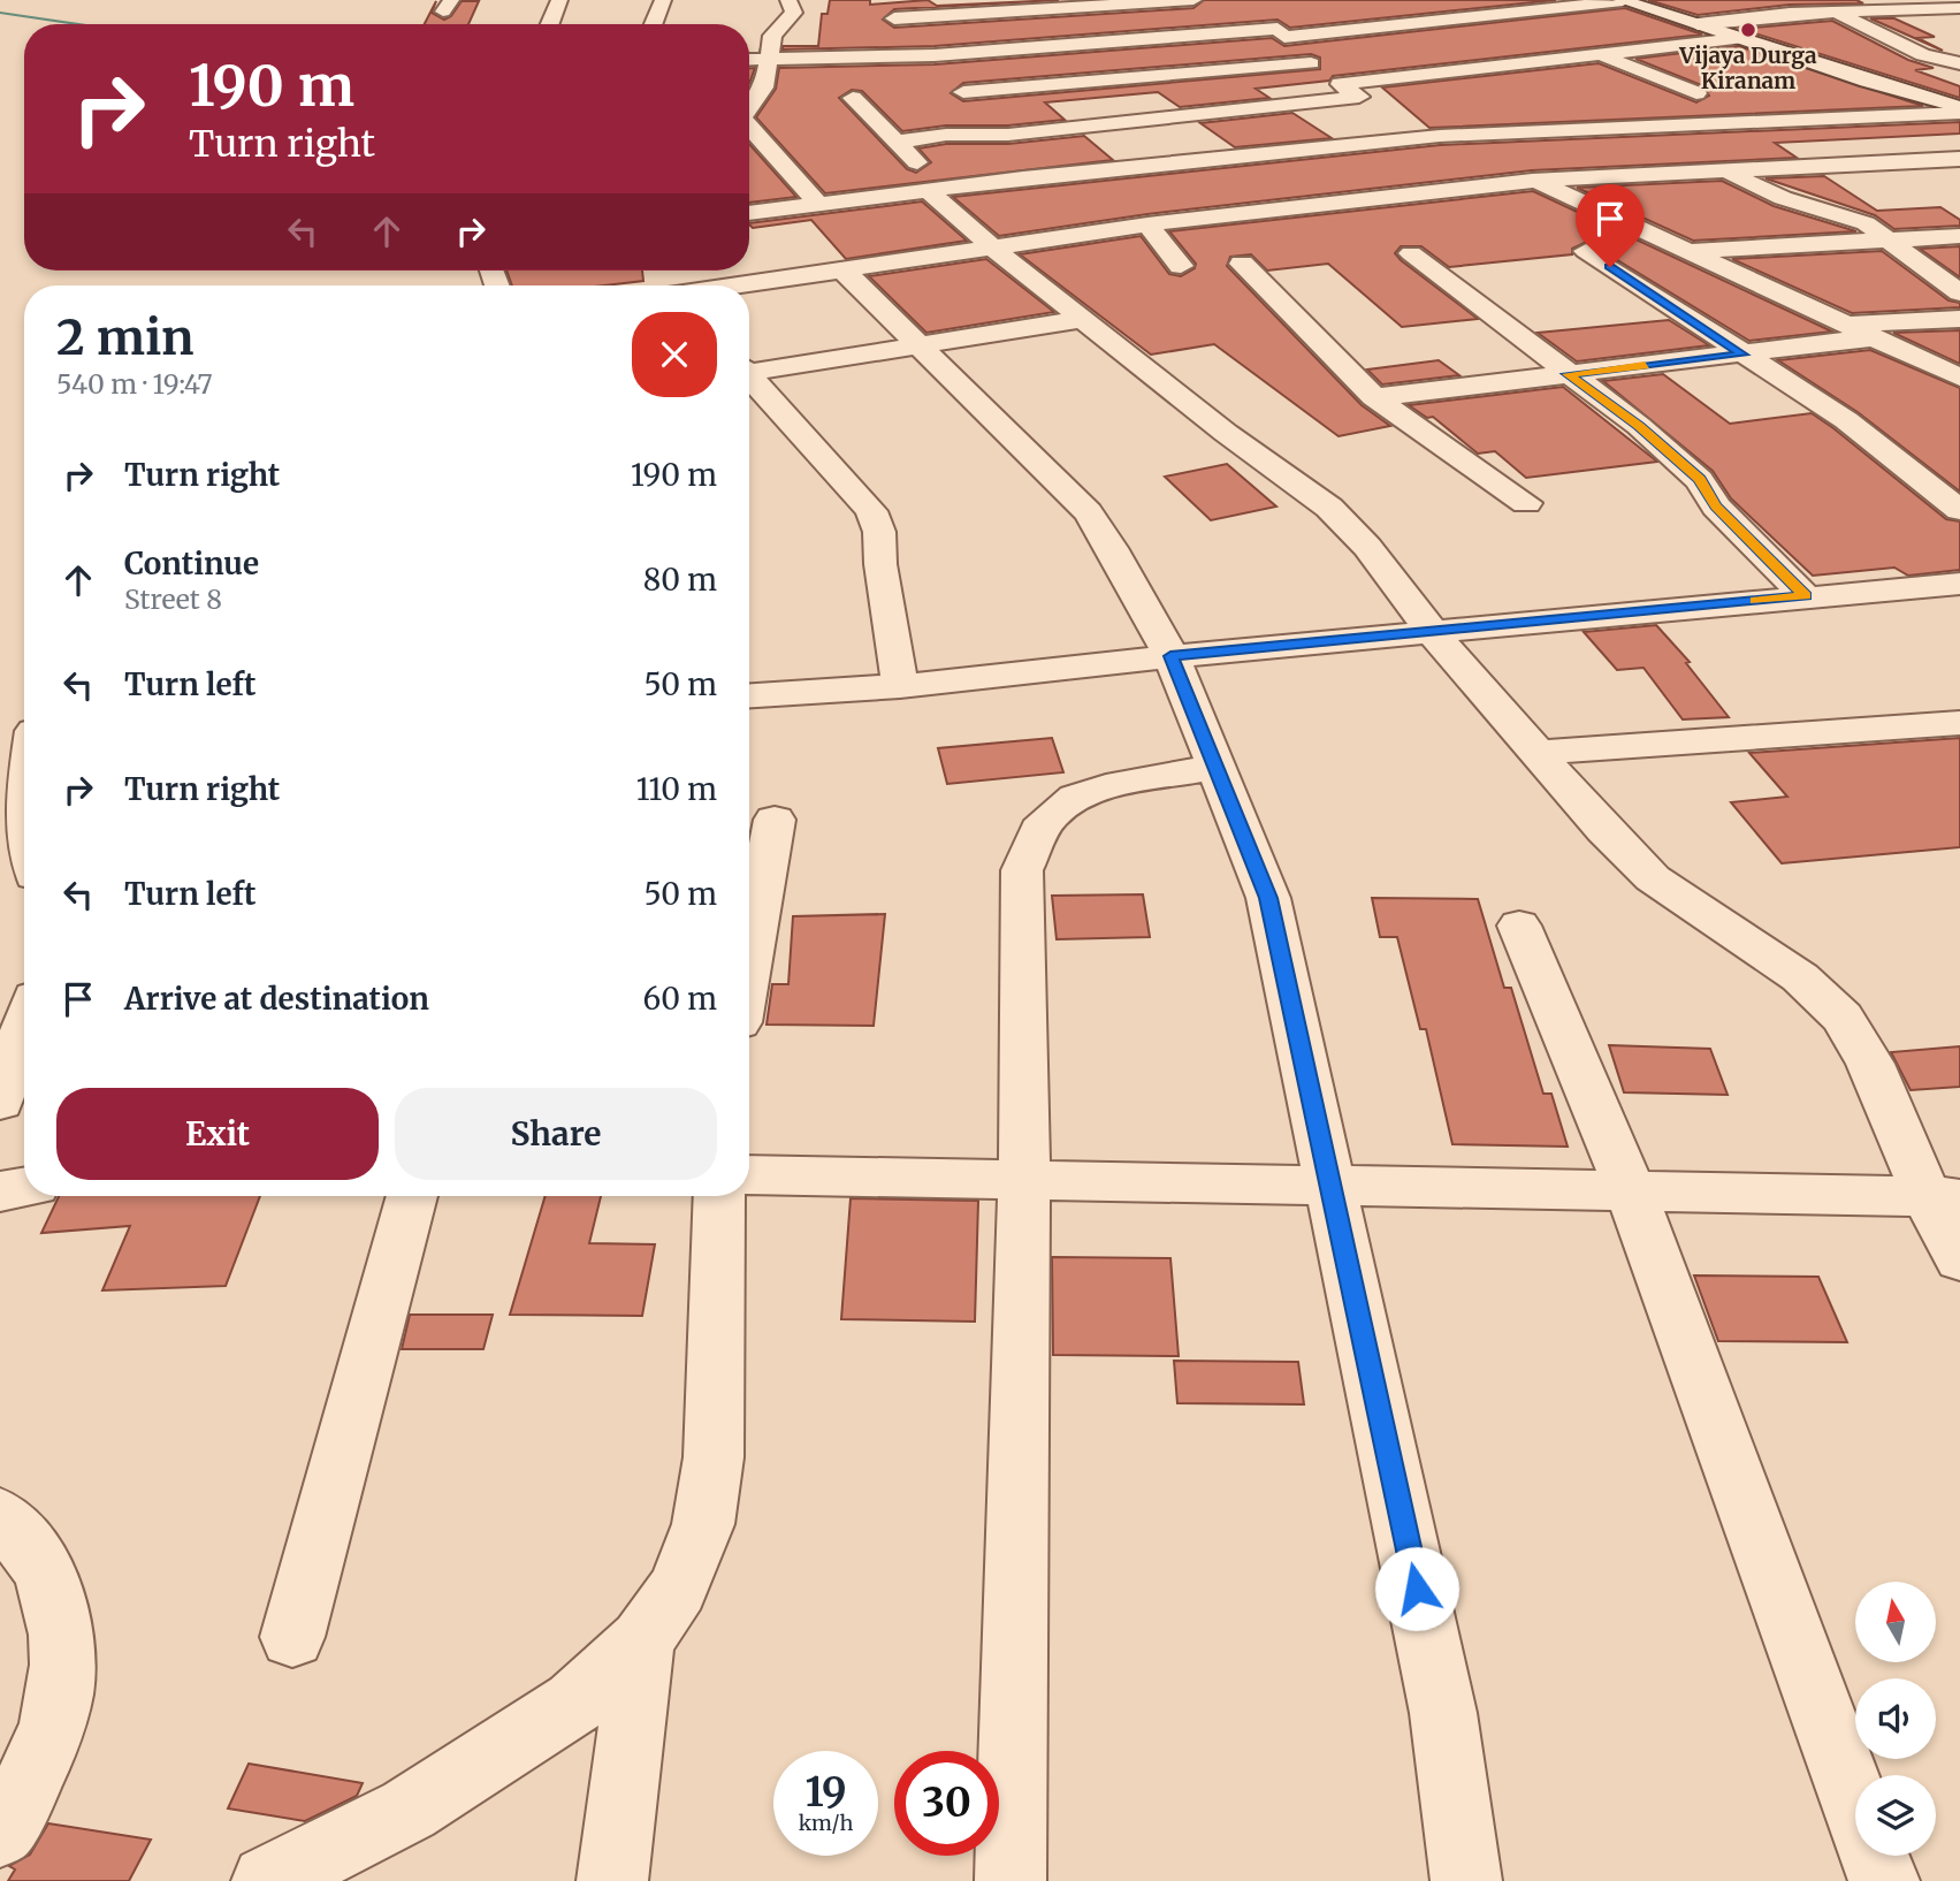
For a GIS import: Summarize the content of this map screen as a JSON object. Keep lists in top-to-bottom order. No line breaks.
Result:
{"places":["Vijaya Durga Kiranam"],"north":"top","page":{"turn":["190 m","Turn right"],"heading":["2 min","540 m · 19:47"],"list":[{"name":"Turn right","value":"190 m"},{"name":"Continue","note":"Street 8","value":"80 m"},{"name":"Turn left","value":"50 m"},{"name":"Turn right","value":"110 m"},{"name":"Turn left","value":"50 m"},{"name":"Arrive at destination","value":"60 m"}],"buttons":["Exit","Share"],"speed":"19 km/h","limit":"30"}}
